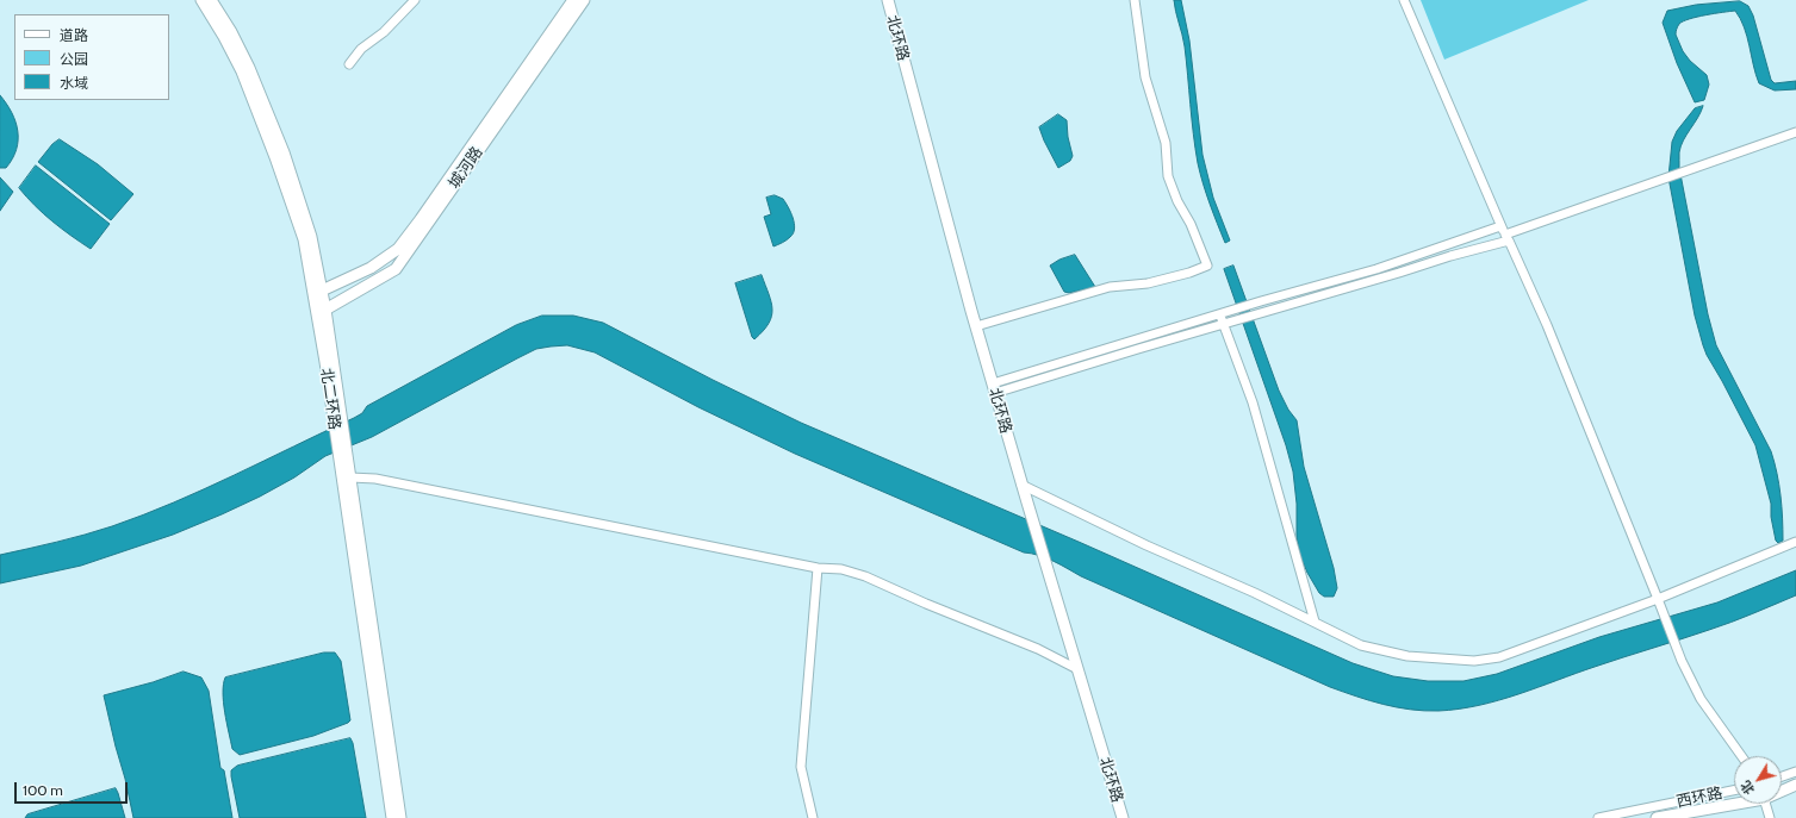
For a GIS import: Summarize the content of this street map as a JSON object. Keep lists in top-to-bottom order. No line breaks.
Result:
{"streets":{"main road":["北环路","城河路","北二环路","西环路"]},"crossings":[["城河路","北二环路"]],"legend":["道路","公园","水域"],"scale_bar":"100 m","north":"bottom left"}
